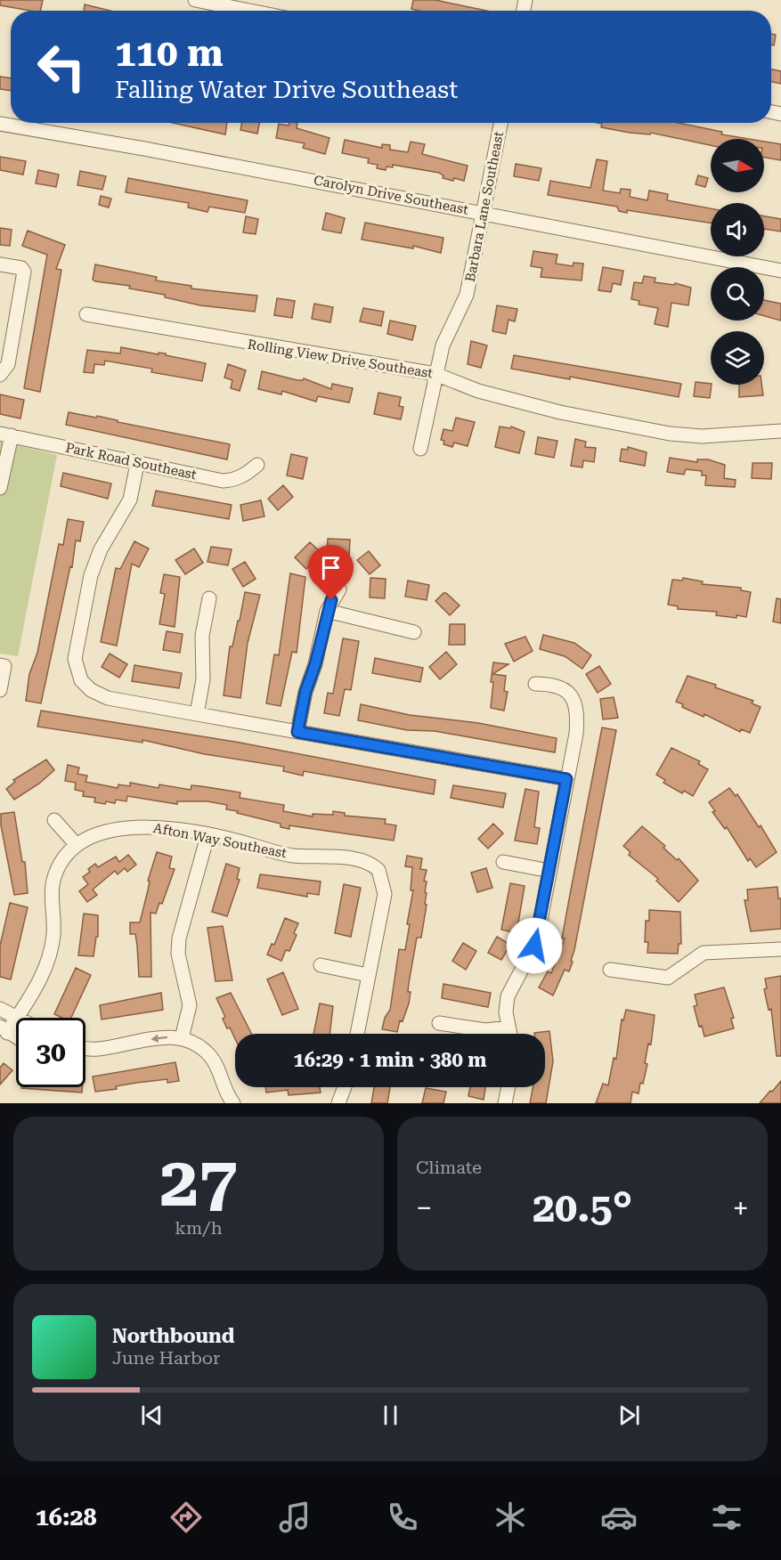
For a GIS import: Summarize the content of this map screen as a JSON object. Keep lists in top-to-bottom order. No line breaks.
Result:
{"streets":{"street":["Carolyn Drive Southeast","Barbara Lane Southeast","Rolling View Drive Southeast","Park Road Southeast","Afton Way Southeast"]},"crossings":[["Carolyn Drive Southeast","Barbara Lane Southeast"],["Barbara Lane Southeast","Rolling View Drive Southeast"]],"north":"right","page":{"turn":["110 m","Falling Water Drive Southeast"],"limit":"30","trip":"16:29 · 1 min · 380 m","tile":[["27","km/h"],"Climate"],"heat":["−","20.5°","+"],"song":["Northbound","June Harbor"],"tabs":"16:28"}}
